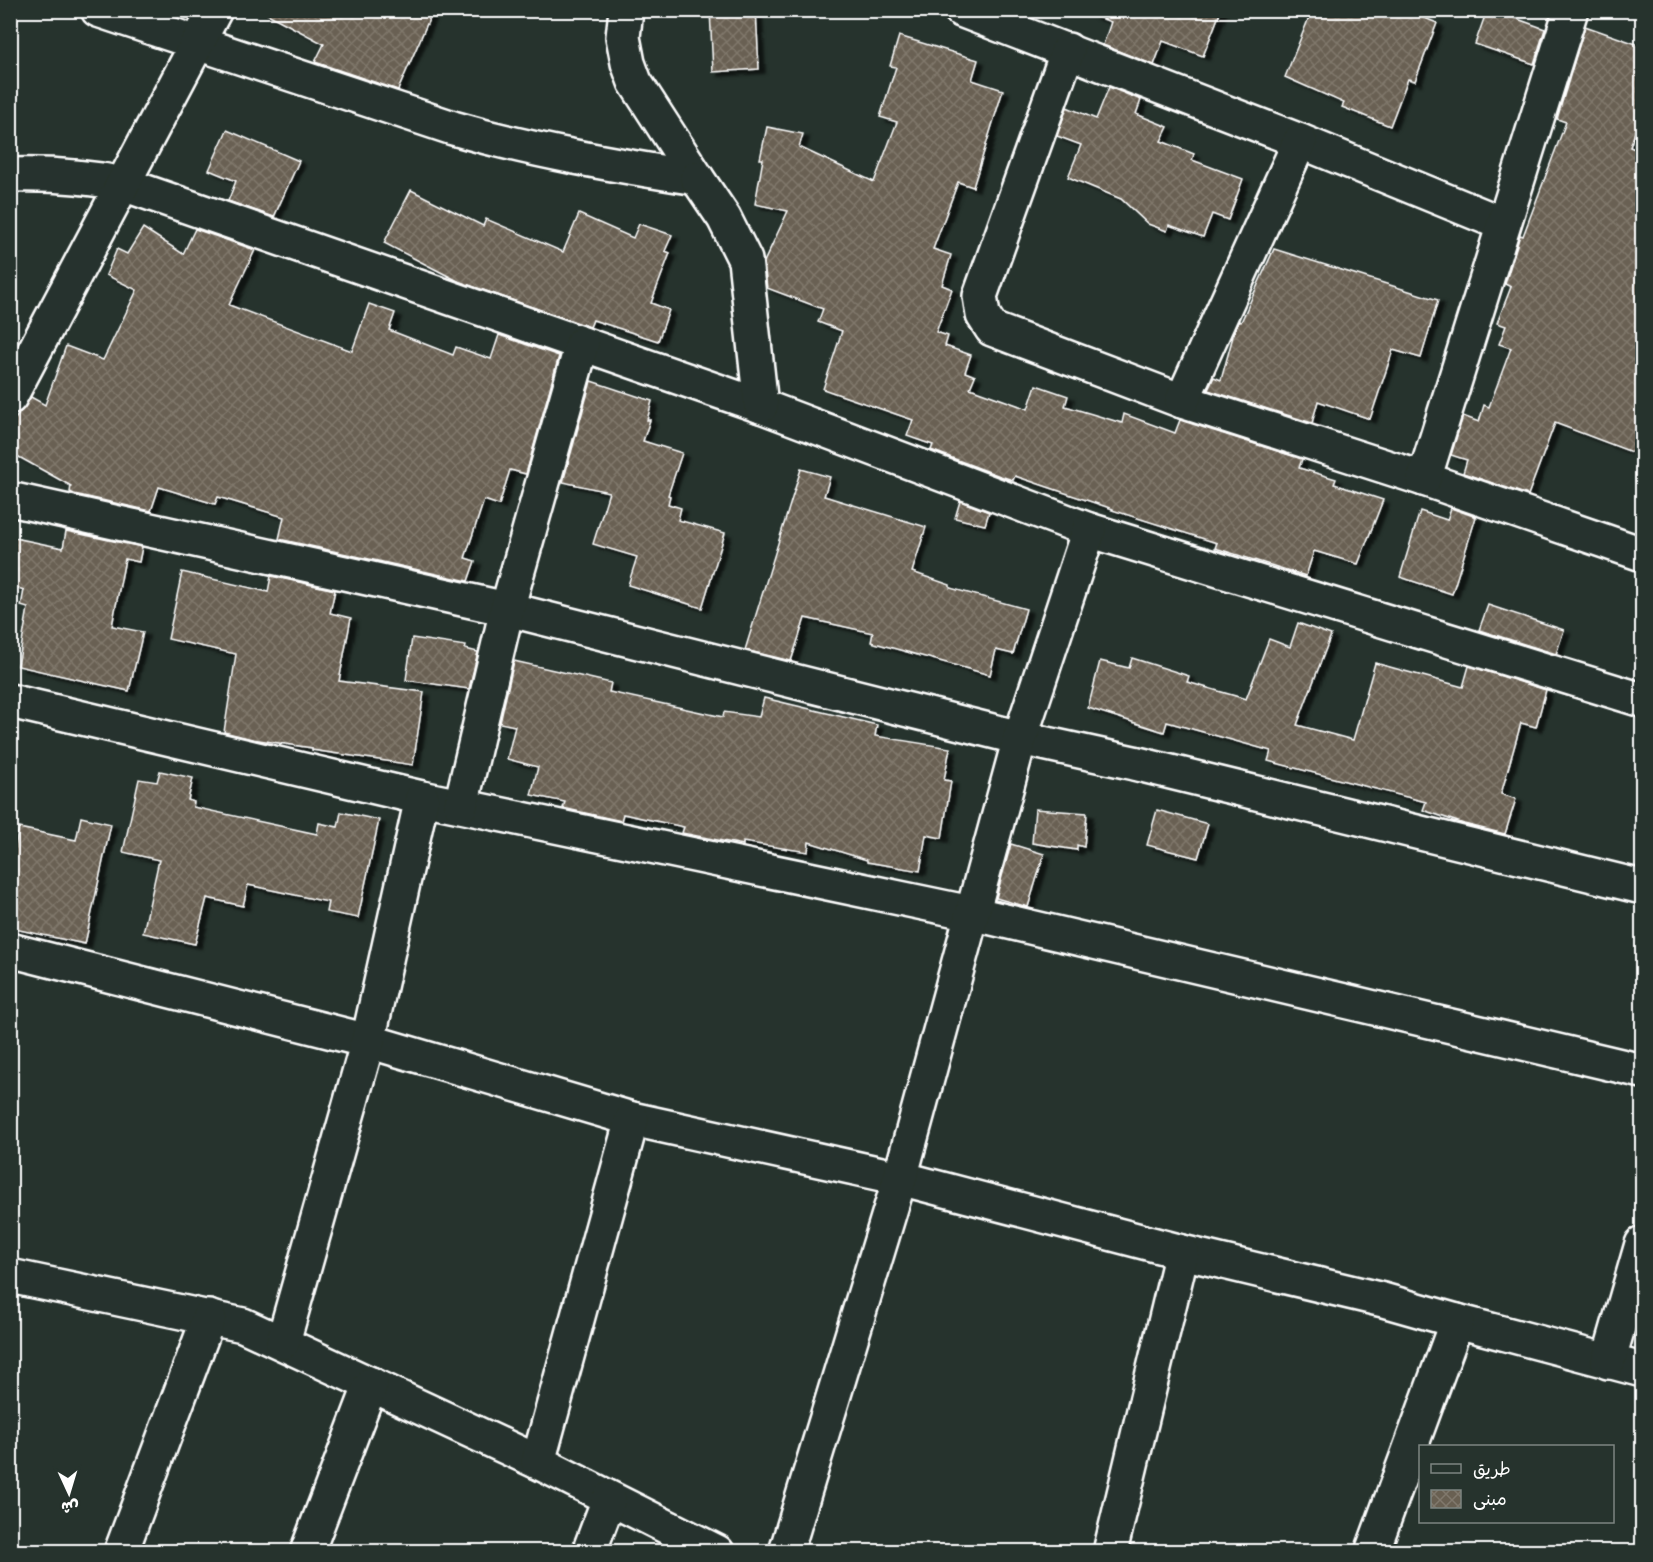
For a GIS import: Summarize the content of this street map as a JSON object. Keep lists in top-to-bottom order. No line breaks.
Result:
{"legend":["طريق","مبنى"],"north":"bottom"}
